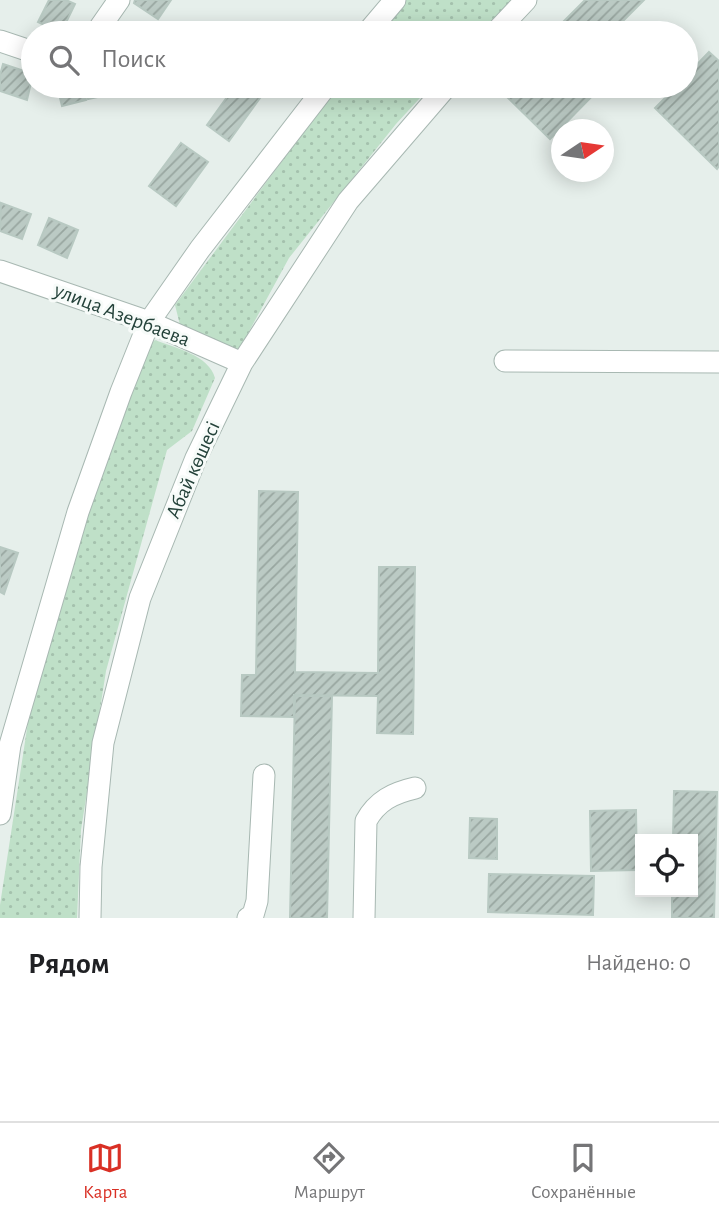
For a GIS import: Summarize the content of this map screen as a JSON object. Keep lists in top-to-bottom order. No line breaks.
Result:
{"streets":{"street":["улица Азербаева","Абай көшесі"]},"crossings":[["улица Азербаева","Абай көшесі"]],"north":"right","page":{"search":"Поиск","heading":["Рядом","Найдено: 0"],"nav":["Карта","Маршрут","Сохранённые"]}}
